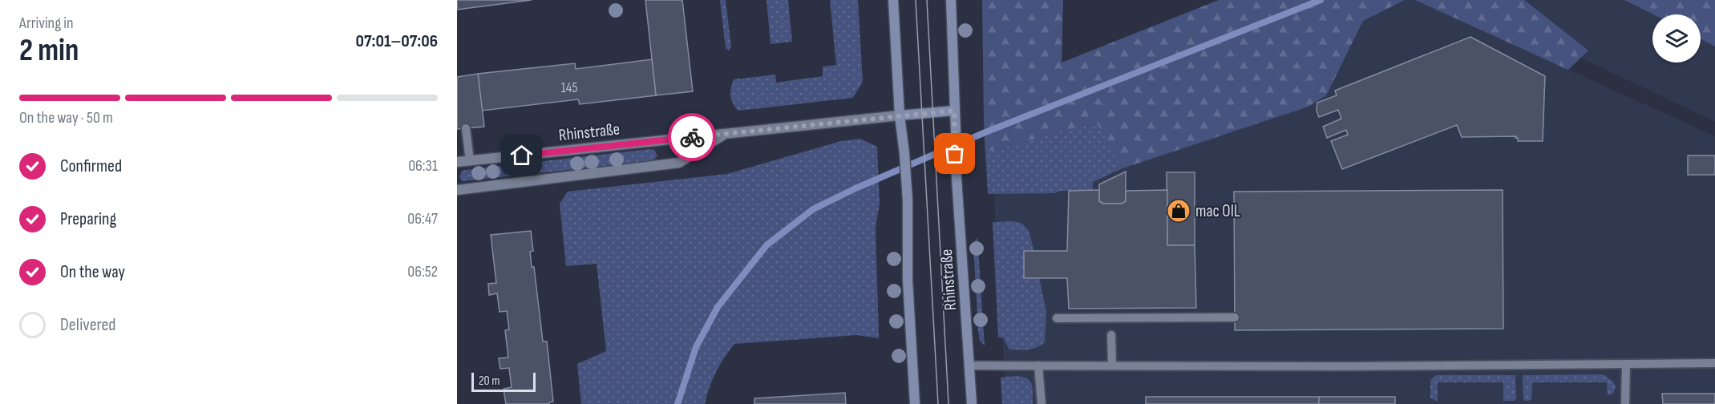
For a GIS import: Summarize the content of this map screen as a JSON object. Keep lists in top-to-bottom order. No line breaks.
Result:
{"streets":{"main road":["Rhinstraße"]},"places":{"shop":["mac OIL"]},"house_numbers":["145"],"scale_bar":"20 m","page":{"heading":["2 min","Arriving in","07:01–07:06"],"bar":"On the way · 50 m","list":[["Confirmed","06:31"],["Preparing","06:47"],["On the way","06:52"],"Delivered"],"scale":"20 m"}}
